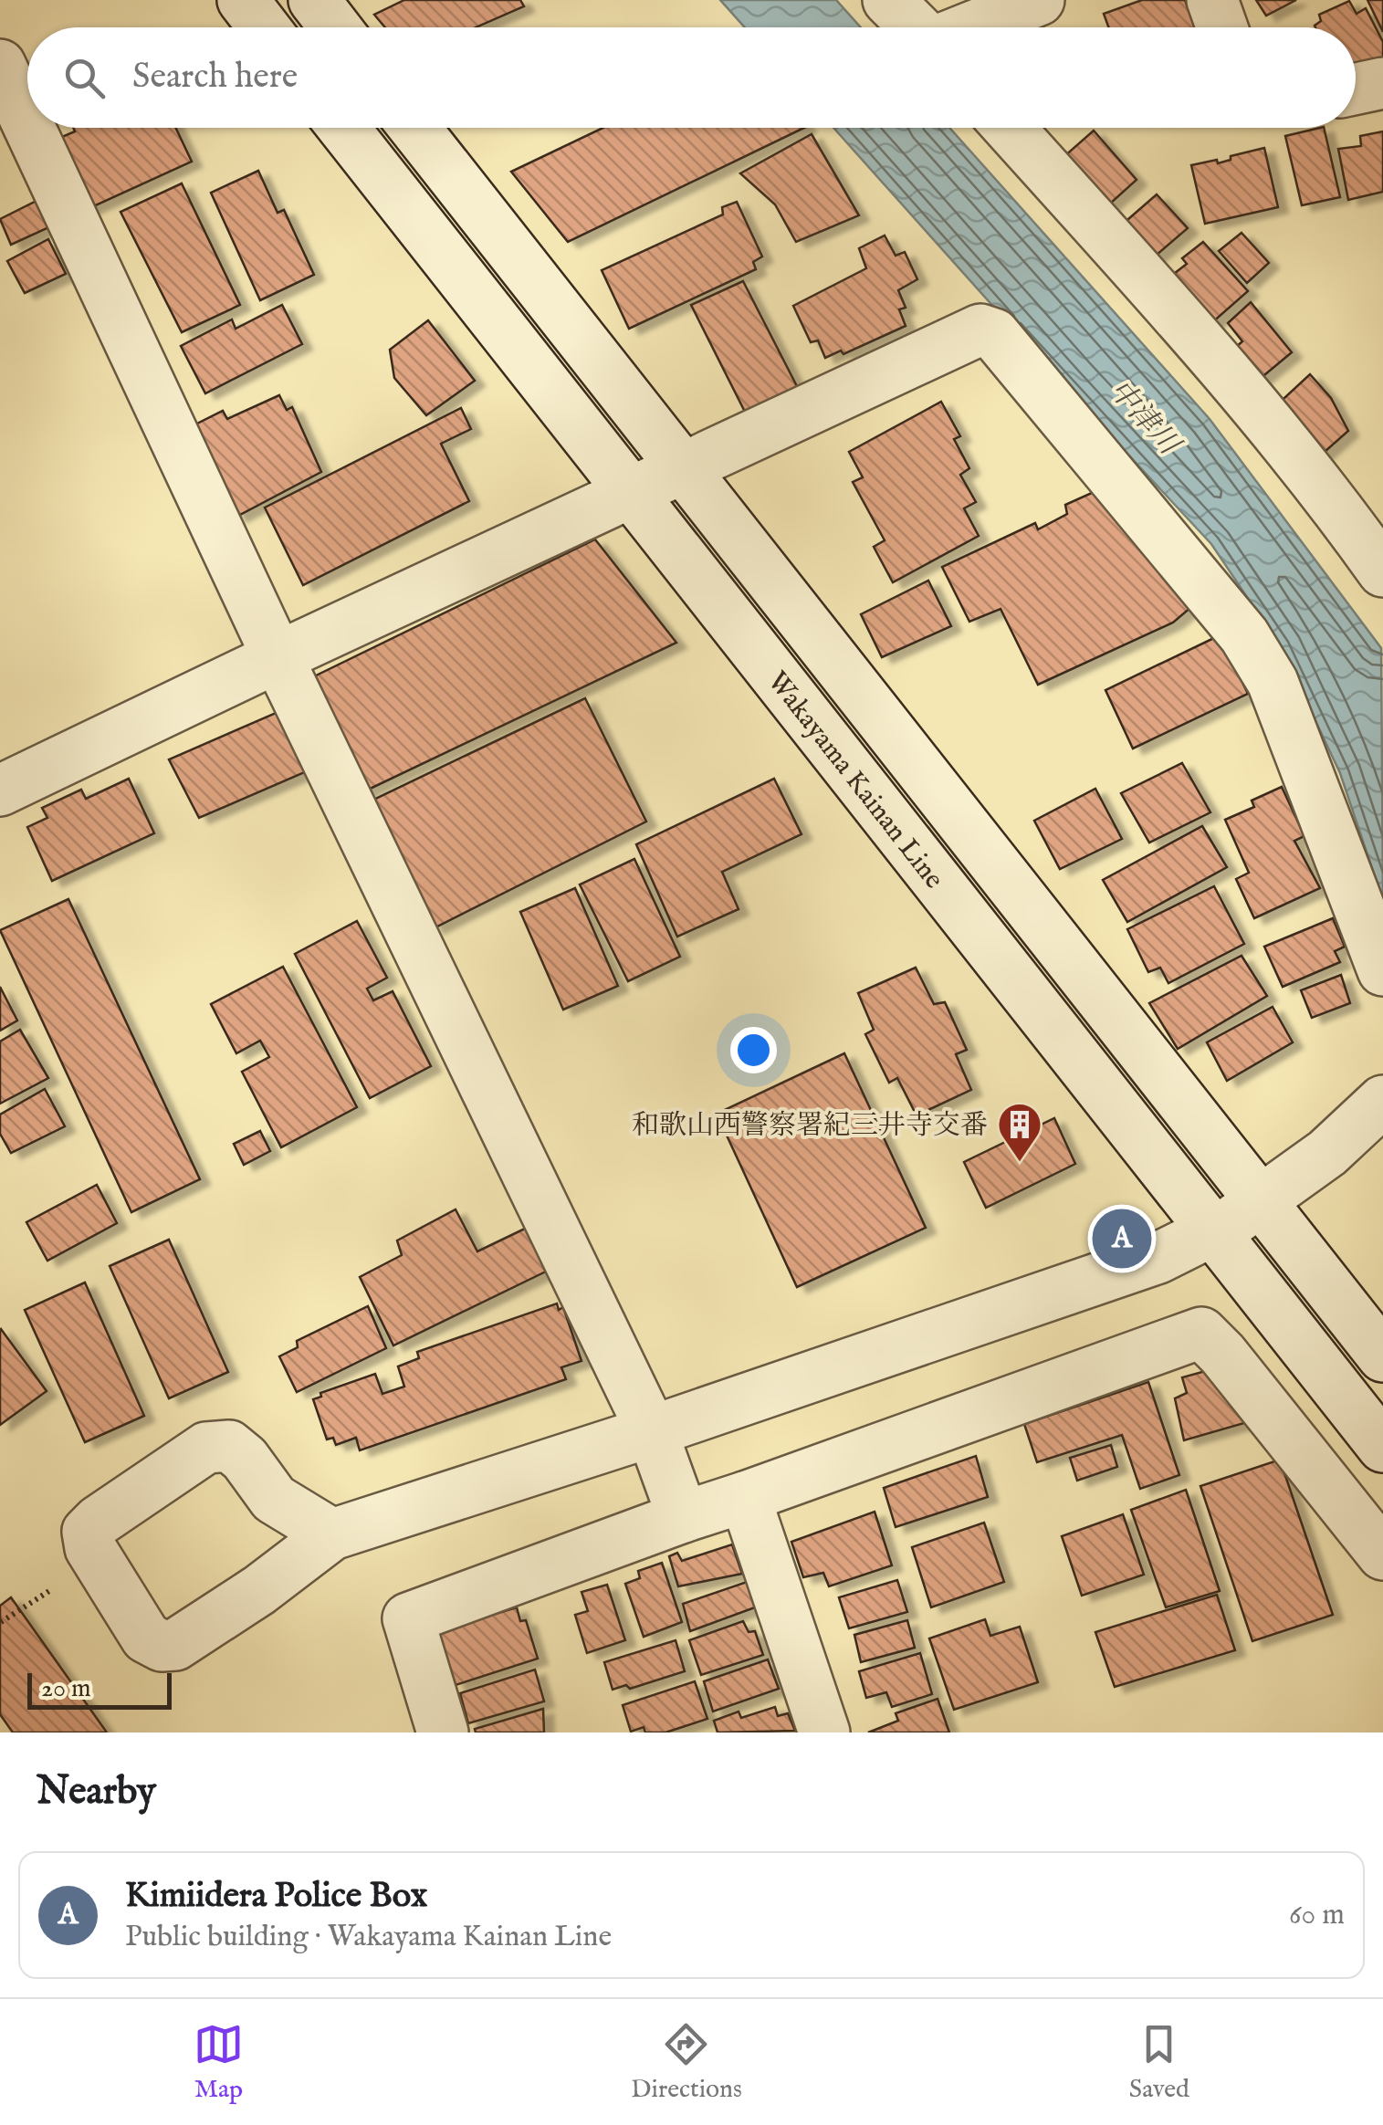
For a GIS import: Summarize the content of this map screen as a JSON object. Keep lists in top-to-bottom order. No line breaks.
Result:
{"streets":{"street":["Wakayama Kainan Line"]},"water":["中津川"],"places":{"building":["和歌山西警察署紀三井寺交番"]},"scale_bar":"20 m","page":{"search":"Search here","pins":"A","scale":"20 m","heading":"Nearby","list":[{"mark":"A","name":"Kimiidera Police Box","note":"Public building · Wakayama Kainan Line","value":"60 m"}],"nav":["Map","Directions","Saved"]}}
